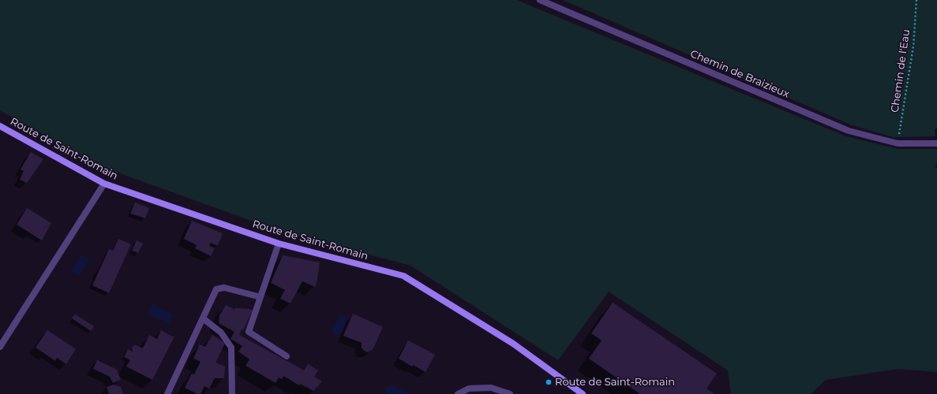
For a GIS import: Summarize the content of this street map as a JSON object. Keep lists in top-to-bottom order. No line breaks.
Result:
{"streets":{"main road":["Route de Saint-Romain"],"street":["Chemin de Braizieux"],"path":["Chemin de l'Eau"]},"crossings":[["Chemin de l'Eau","Chemin de Braizieux"]],"places":["Route de Saint-Romain"]}
